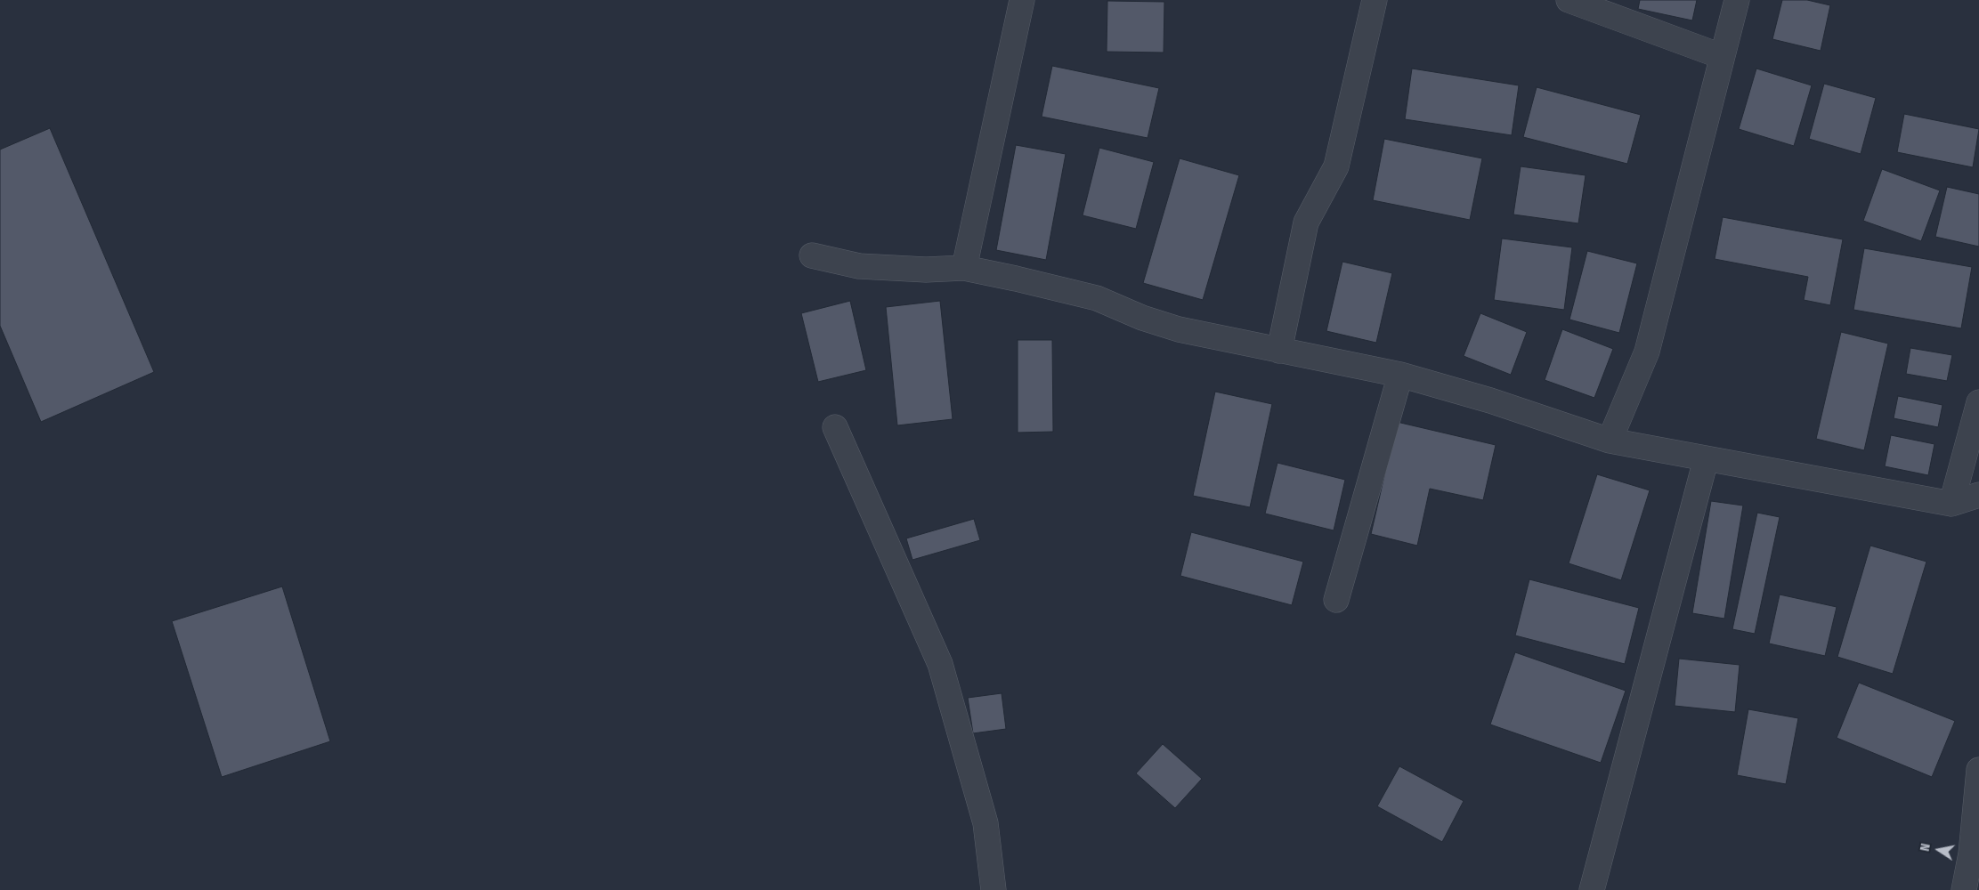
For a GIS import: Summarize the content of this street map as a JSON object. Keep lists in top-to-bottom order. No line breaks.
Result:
{"north":"left"}
